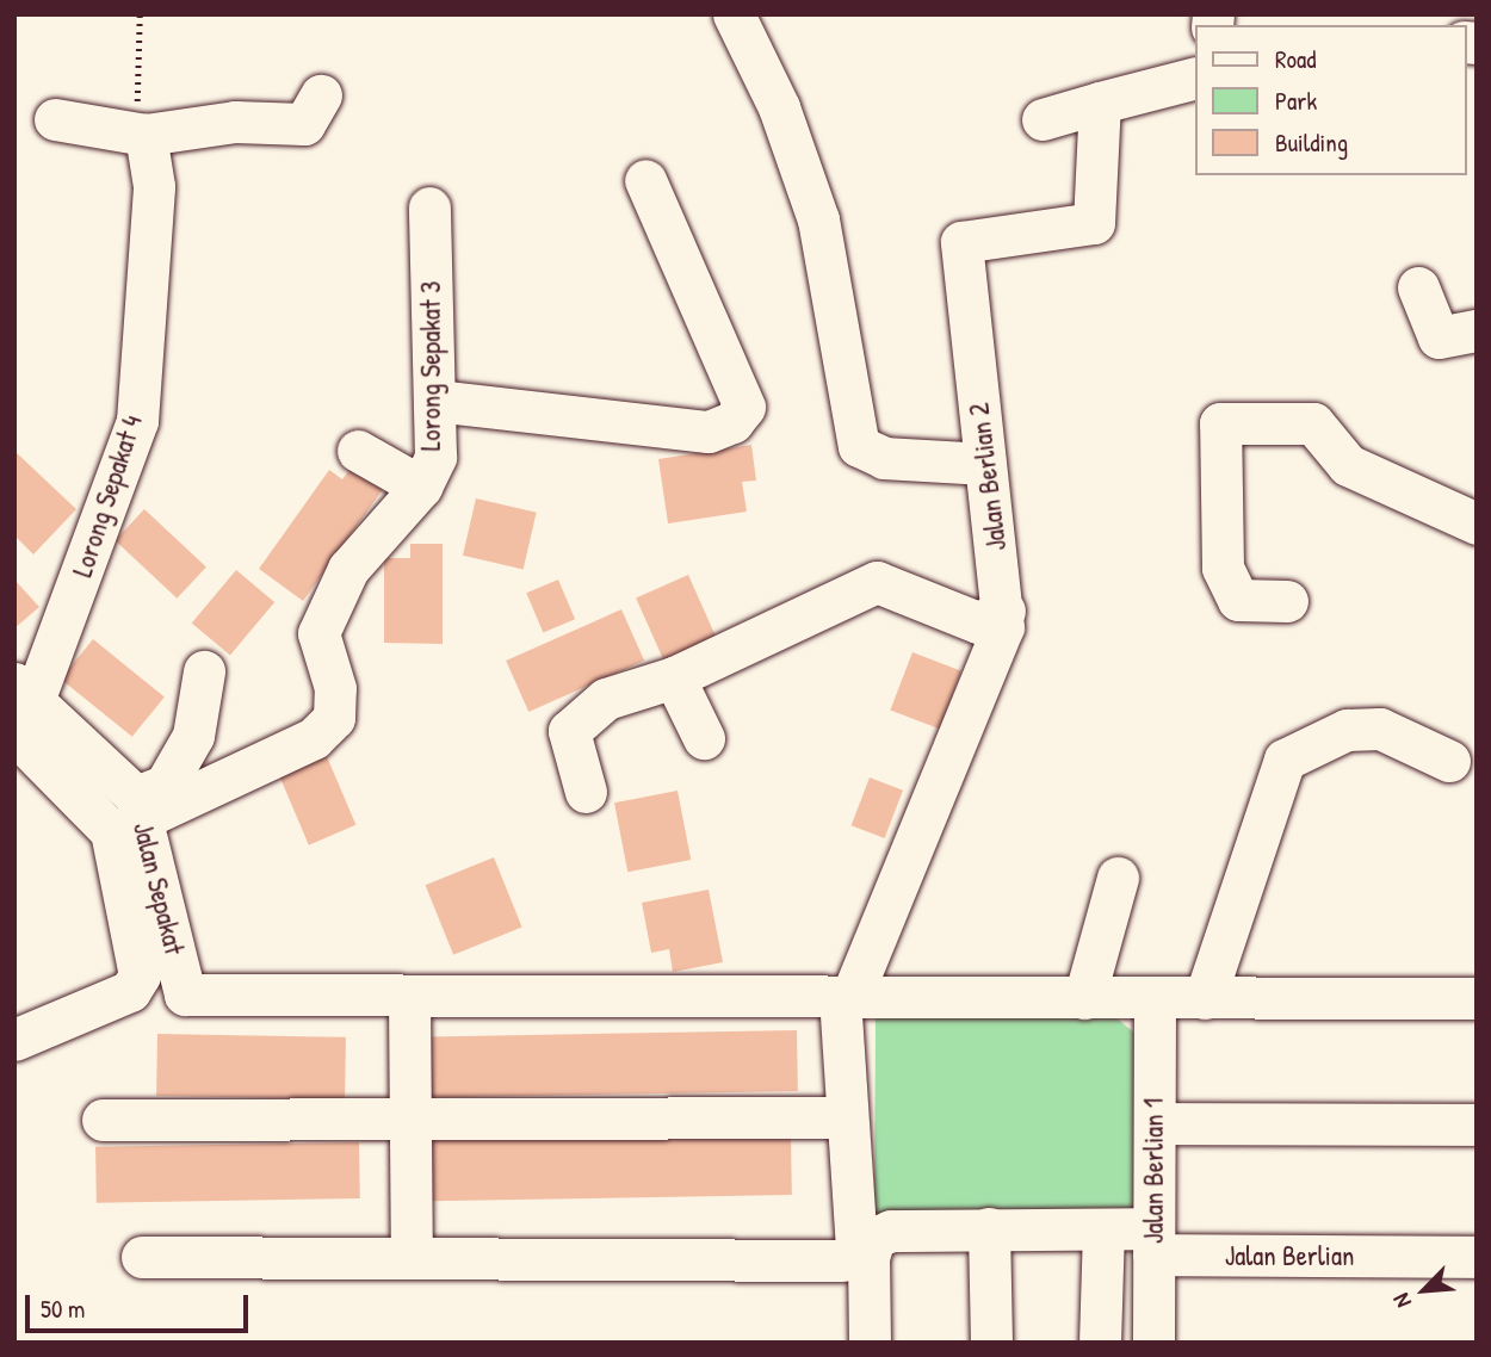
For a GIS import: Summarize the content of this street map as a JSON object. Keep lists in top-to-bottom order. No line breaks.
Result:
{"streets":{"street":["Lorong Sepakat 3","Jalan Berlian 2","Lorong Sepakat 4","Jalan Sepakat","Jalan Berlian 1","Jalan Berlian"]},"crossings":[["Lorong Sepakat 3","Jalan Sepakat"],["Lorong Sepakat 4","Jalan Sepakat"],["Jalan Berlian 1","Jalan Berlian"]],"legend":["Road","Park","Building"],"scale_bar":"50 m","north":"bottom left"}
